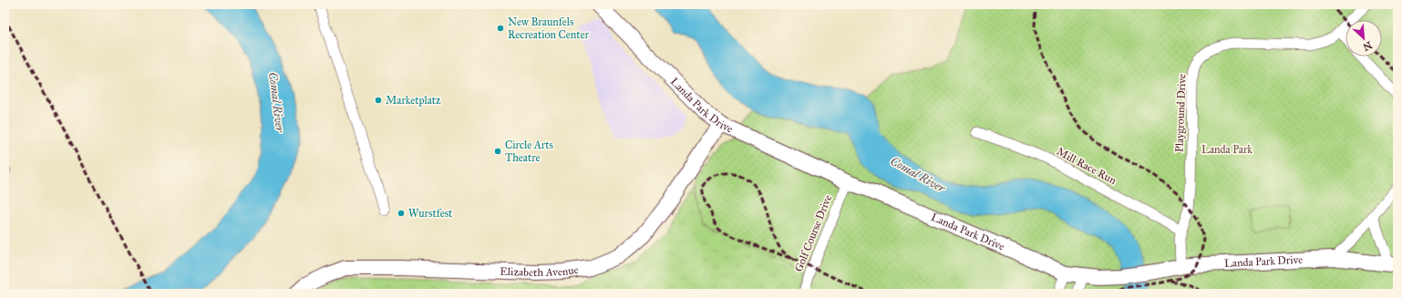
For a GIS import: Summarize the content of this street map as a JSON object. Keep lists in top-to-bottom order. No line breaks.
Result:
{"streets":{"street":["Landa Park Drive","Playground Drive","Mill Race Run","Golf Course Drive","Elizabeth Avenue"]},"crossings":[["Landa Park Drive","Playground Drive"],["Landa Park Drive","Golf Course Drive"],["Landa Park Drive","Elizabeth Avenue"],["Playground Drive","Mill Race Run"]],"water":["Comal River"],"parks":["Landa Park"],"places":["New Braunfels Recreation Center","Marketplatz","Circle Arts Theatre","Wurstfest"],"north":"bottom right"}
